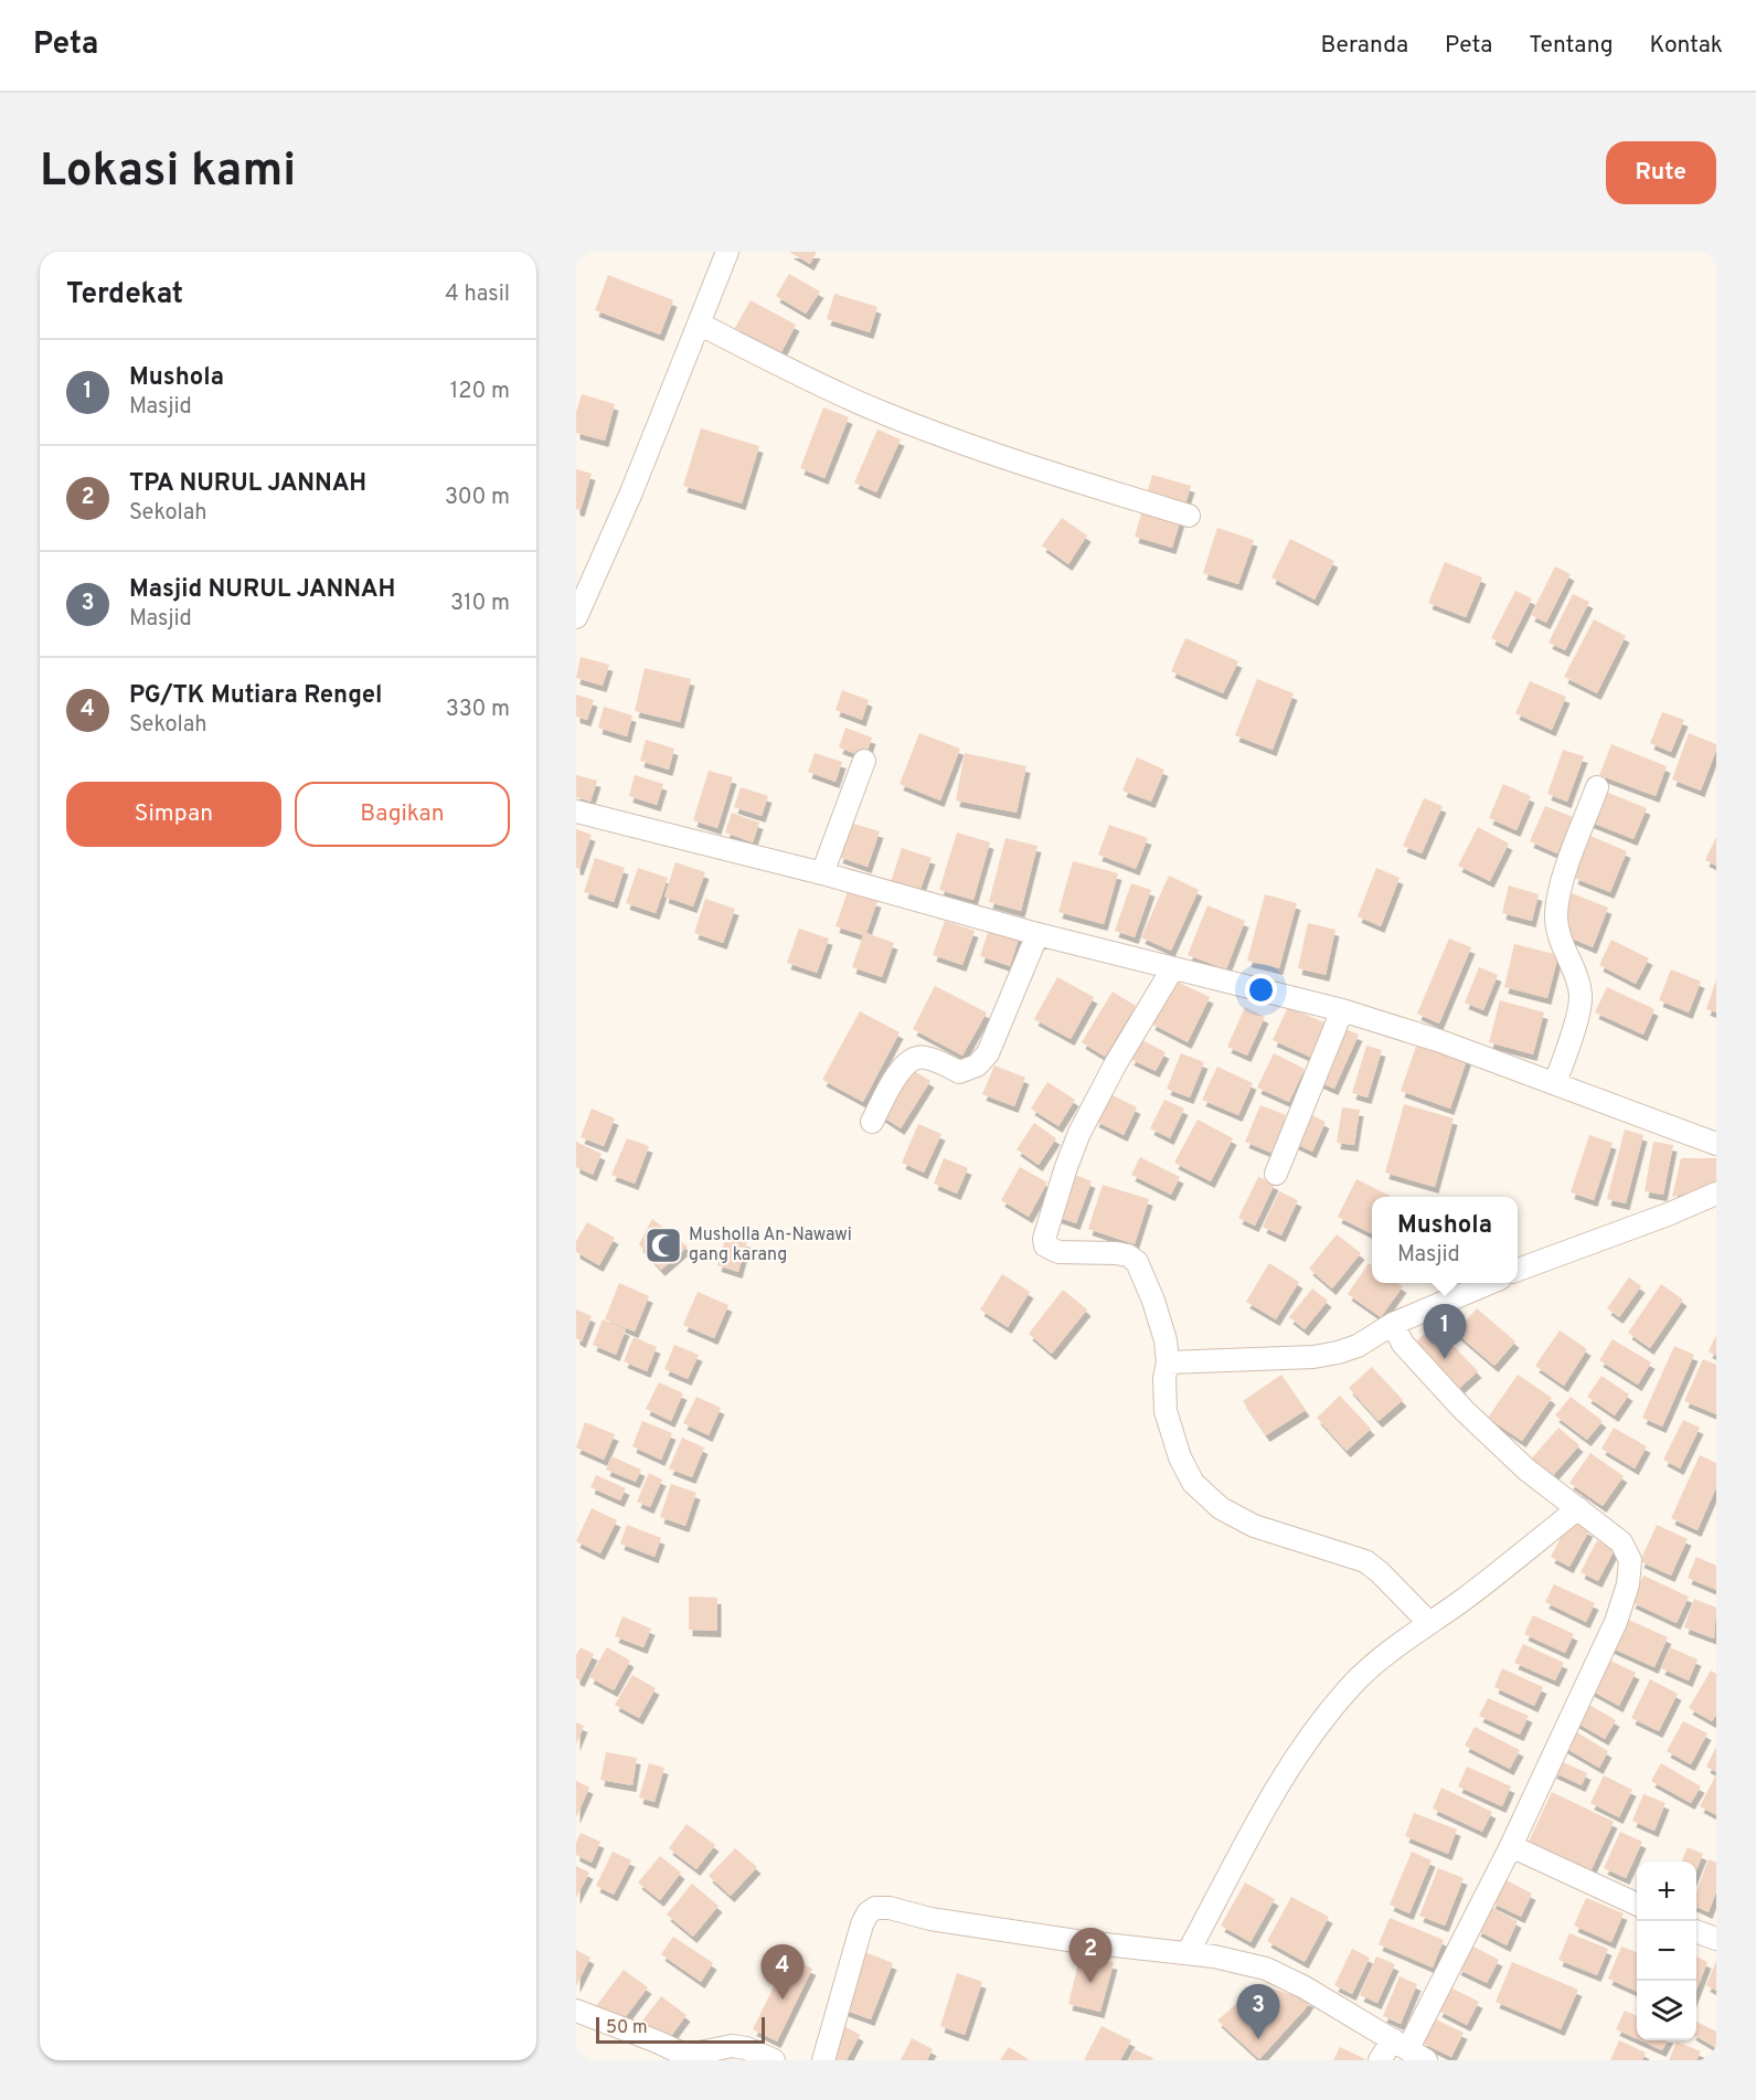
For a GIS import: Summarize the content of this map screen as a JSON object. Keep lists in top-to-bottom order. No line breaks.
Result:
{"places":{"mosque":["Musholla An-Nawawi gang karang"]},"scale_bar":"50 m","page":{"header":"Peta","nav":["Beranda","Peta","Tentang","Kontak"],"buttons":["Rute",["Simpan","Bagikan"]],"title":"Lokasi kami","heading":["Terdekat","4 hasil"],"list":[{"mark":"1","name":"Mushola","note":"Masjid","value":"120 m"},{"mark":"2","name":"TPA NURUL JANNAH","note":"Sekolah","value":"300 m"},{"mark":"3","name":"Masjid NURUL JANNAH","note":"Masjid","value":"310 m"},{"mark":"4","name":"PG/TK Mutiara Rengel","note":"Sekolah","value":"330 m"}],"popup":["Mushola","Masjid"],"pins":["1","2","4","3"],"map_buttons":["+","−"],"scale":"50 m"}}
